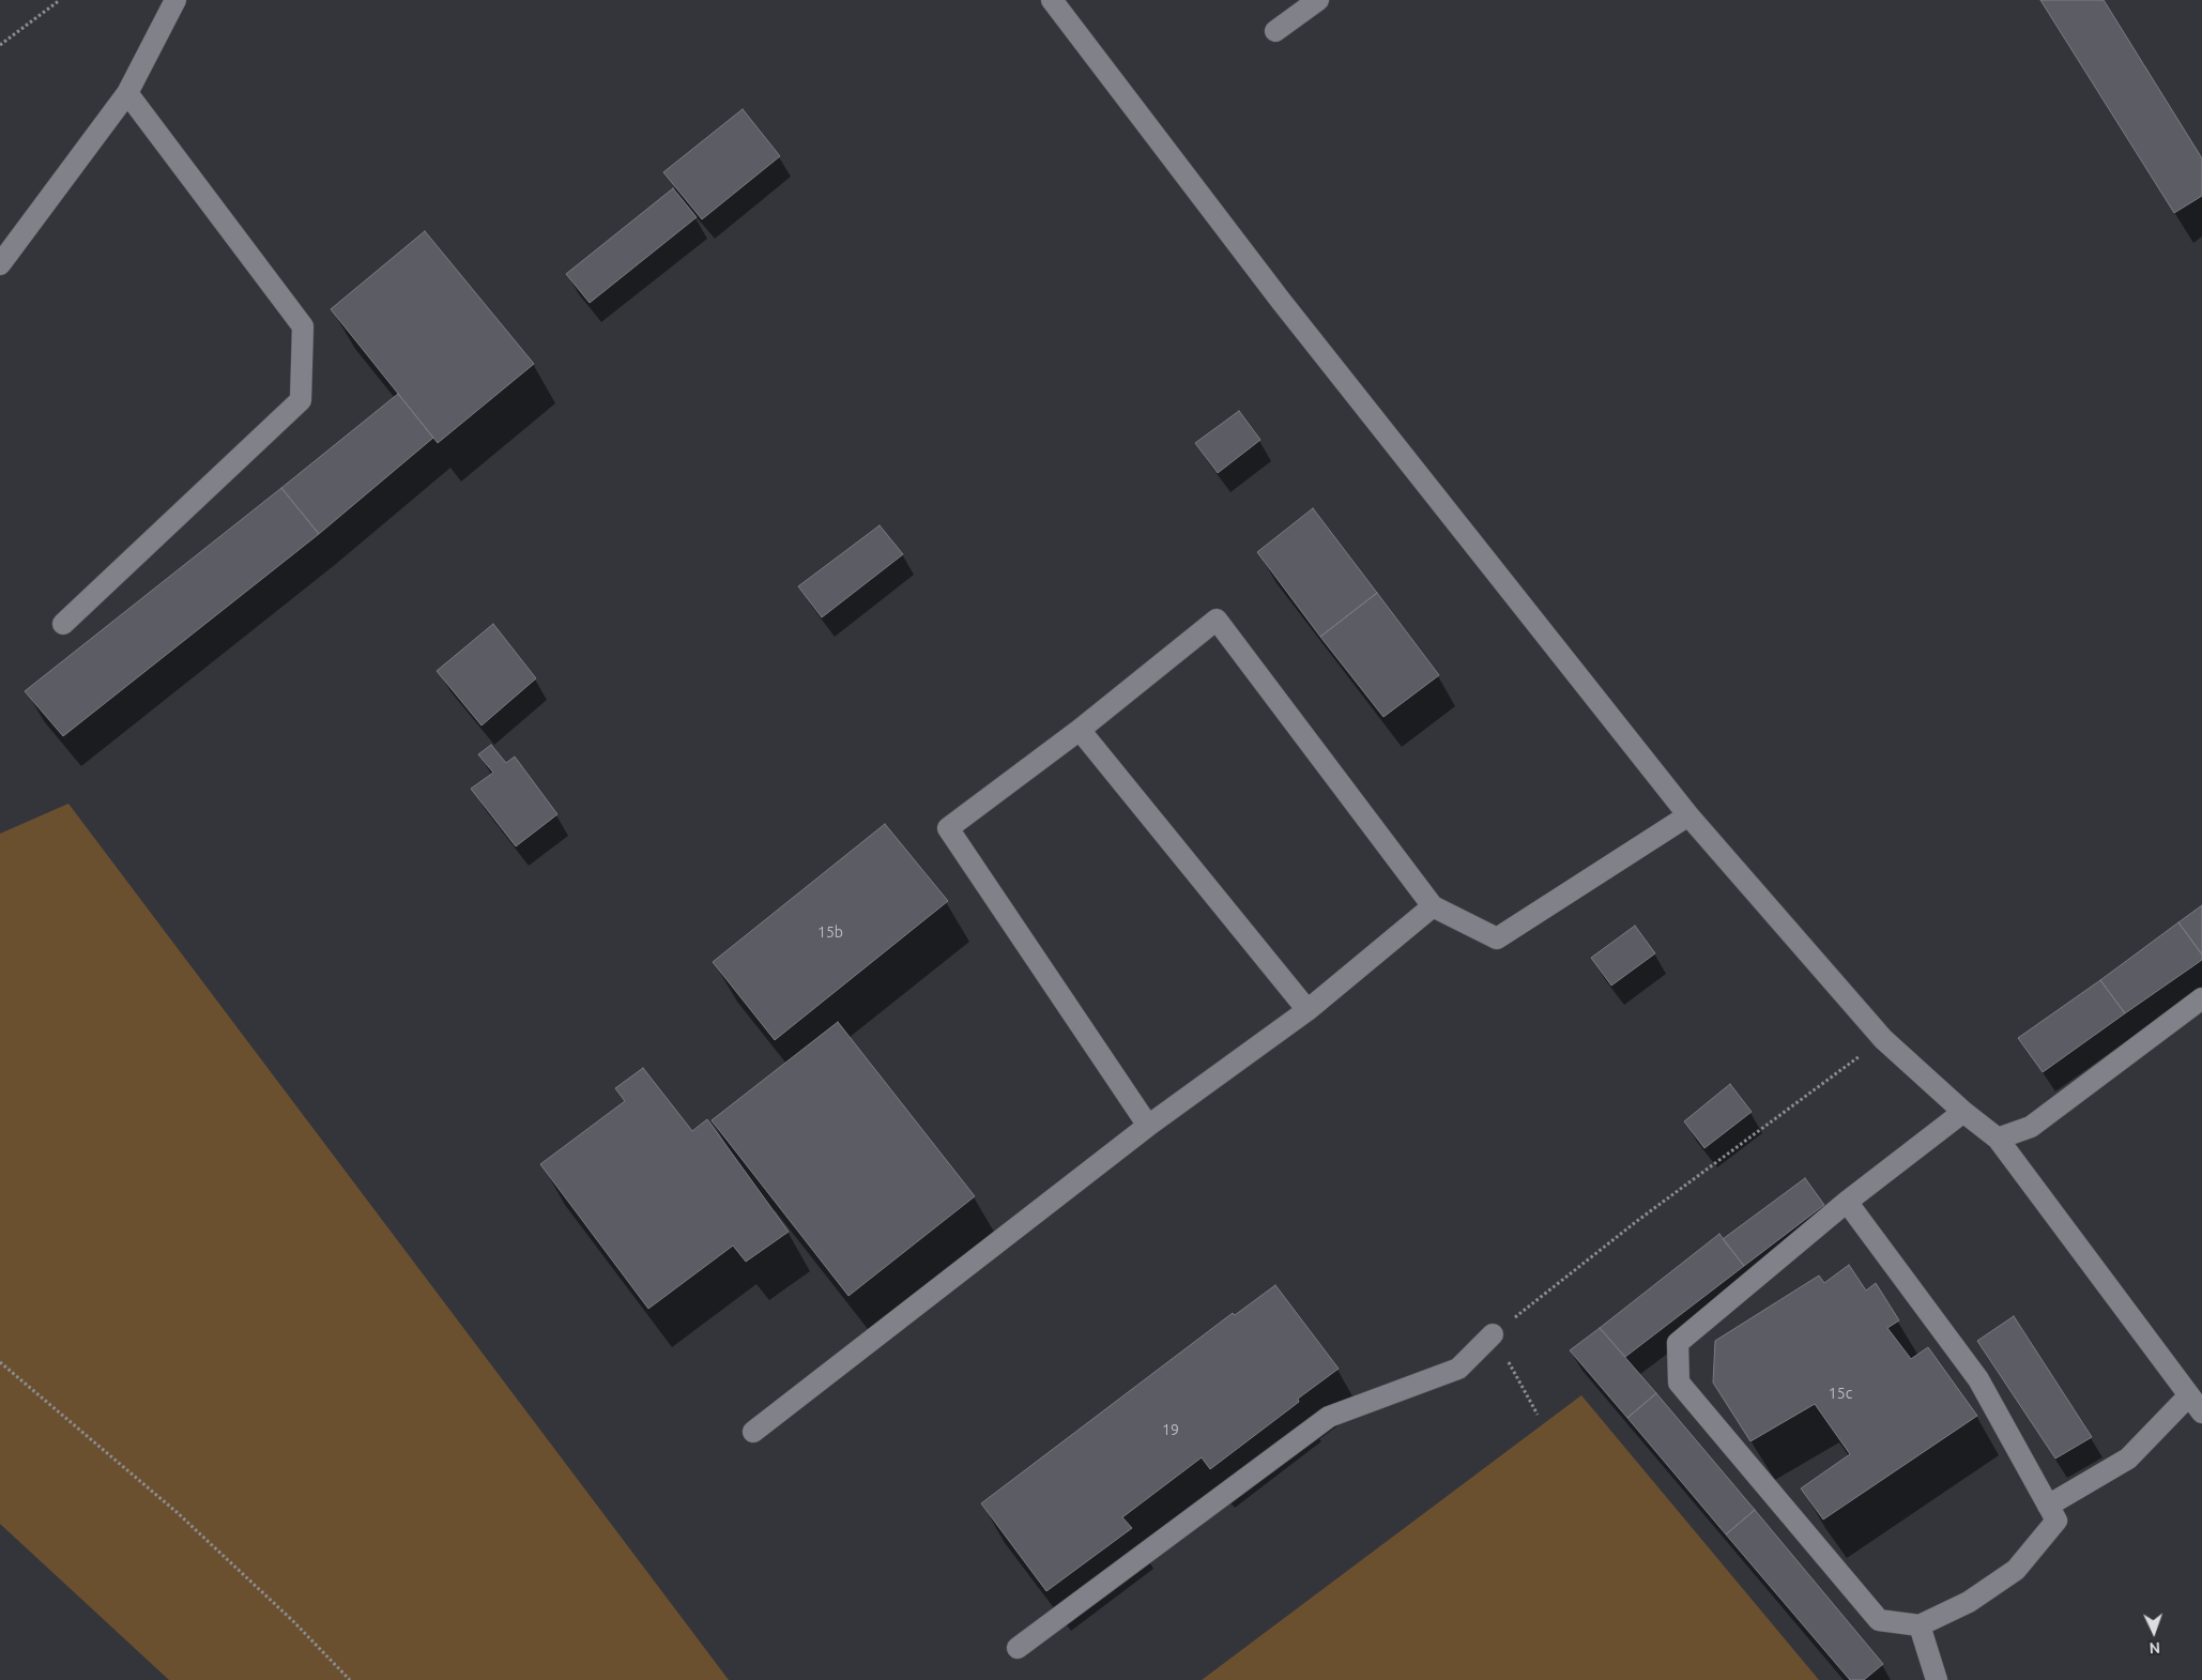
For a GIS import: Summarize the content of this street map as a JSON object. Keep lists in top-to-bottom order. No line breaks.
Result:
{"house_numbers":["15b","15c","19"],"north":"bottom"}
